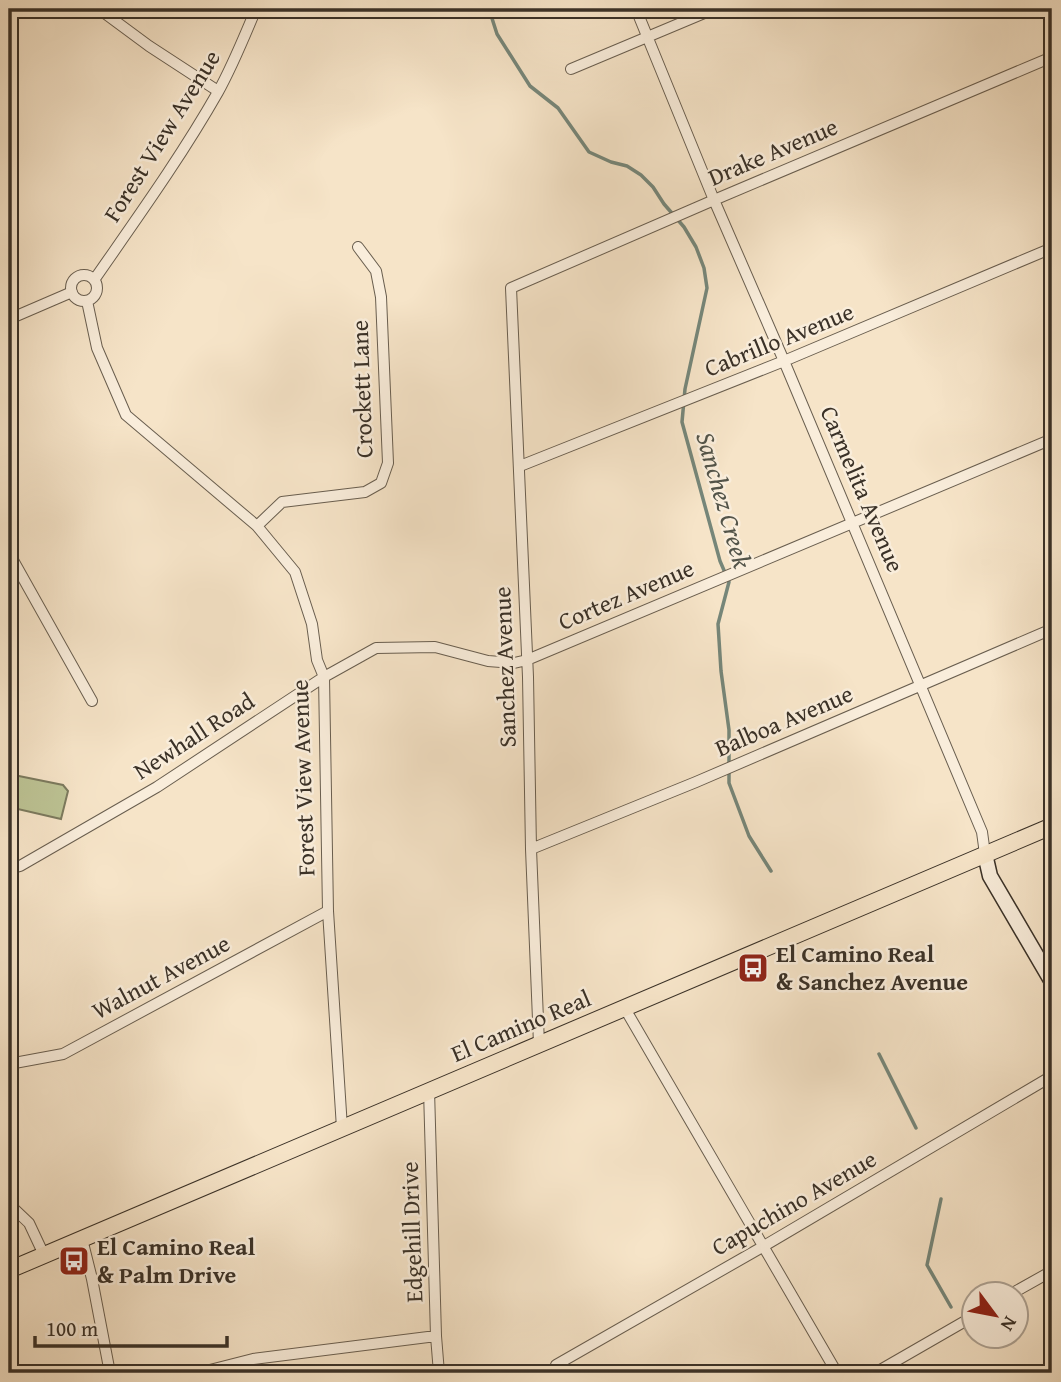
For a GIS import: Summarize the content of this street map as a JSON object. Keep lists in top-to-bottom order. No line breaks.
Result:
{"streets":{"main road":["El Camino Real"],"street":["Forest View Avenue","Drake Avenue","Cabrillo Avenue","Crockett Lane","Carmelita Avenue","Cortez Avenue","Sanchez Avenue","Balboa Avenue","Newhall Road","Walnut Avenue","Capuchino Avenue","Edgehill Drive"]},"crossings":[["Forest View Avenue","Crockett Lane"],["Forest View Avenue","Newhall Road"],["Forest View Avenue","Walnut Avenue"],["Forest View Avenue","El Camino Real"],["Drake Avenue","Carmelita Avenue"],["Drake Avenue","Sanchez Avenue"],["Cabrillo Avenue","Carmelita Avenue"],["Cabrillo Avenue","Sanchez Avenue"],["Carmelita Avenue","Cortez Avenue"],["Carmelita Avenue","Balboa Avenue"],["Carmelita Avenue","El Camino Real"],["Cortez Avenue","Sanchez Avenue"],["Cortez Avenue","Newhall Road"],["Sanchez Avenue","Balboa Avenue"],["Sanchez Avenue","Newhall Road"],["Sanchez Avenue","El Camino Real"],["El Camino Real","Edgehill Drive"]],"water":["Sanchez Creek"],"places":{"bus stop":["El Camino Real & Sanchez Avenue","El Camino Real & Palm Drive"]},"scale_bar":"100 m","north":"bottom right"}
